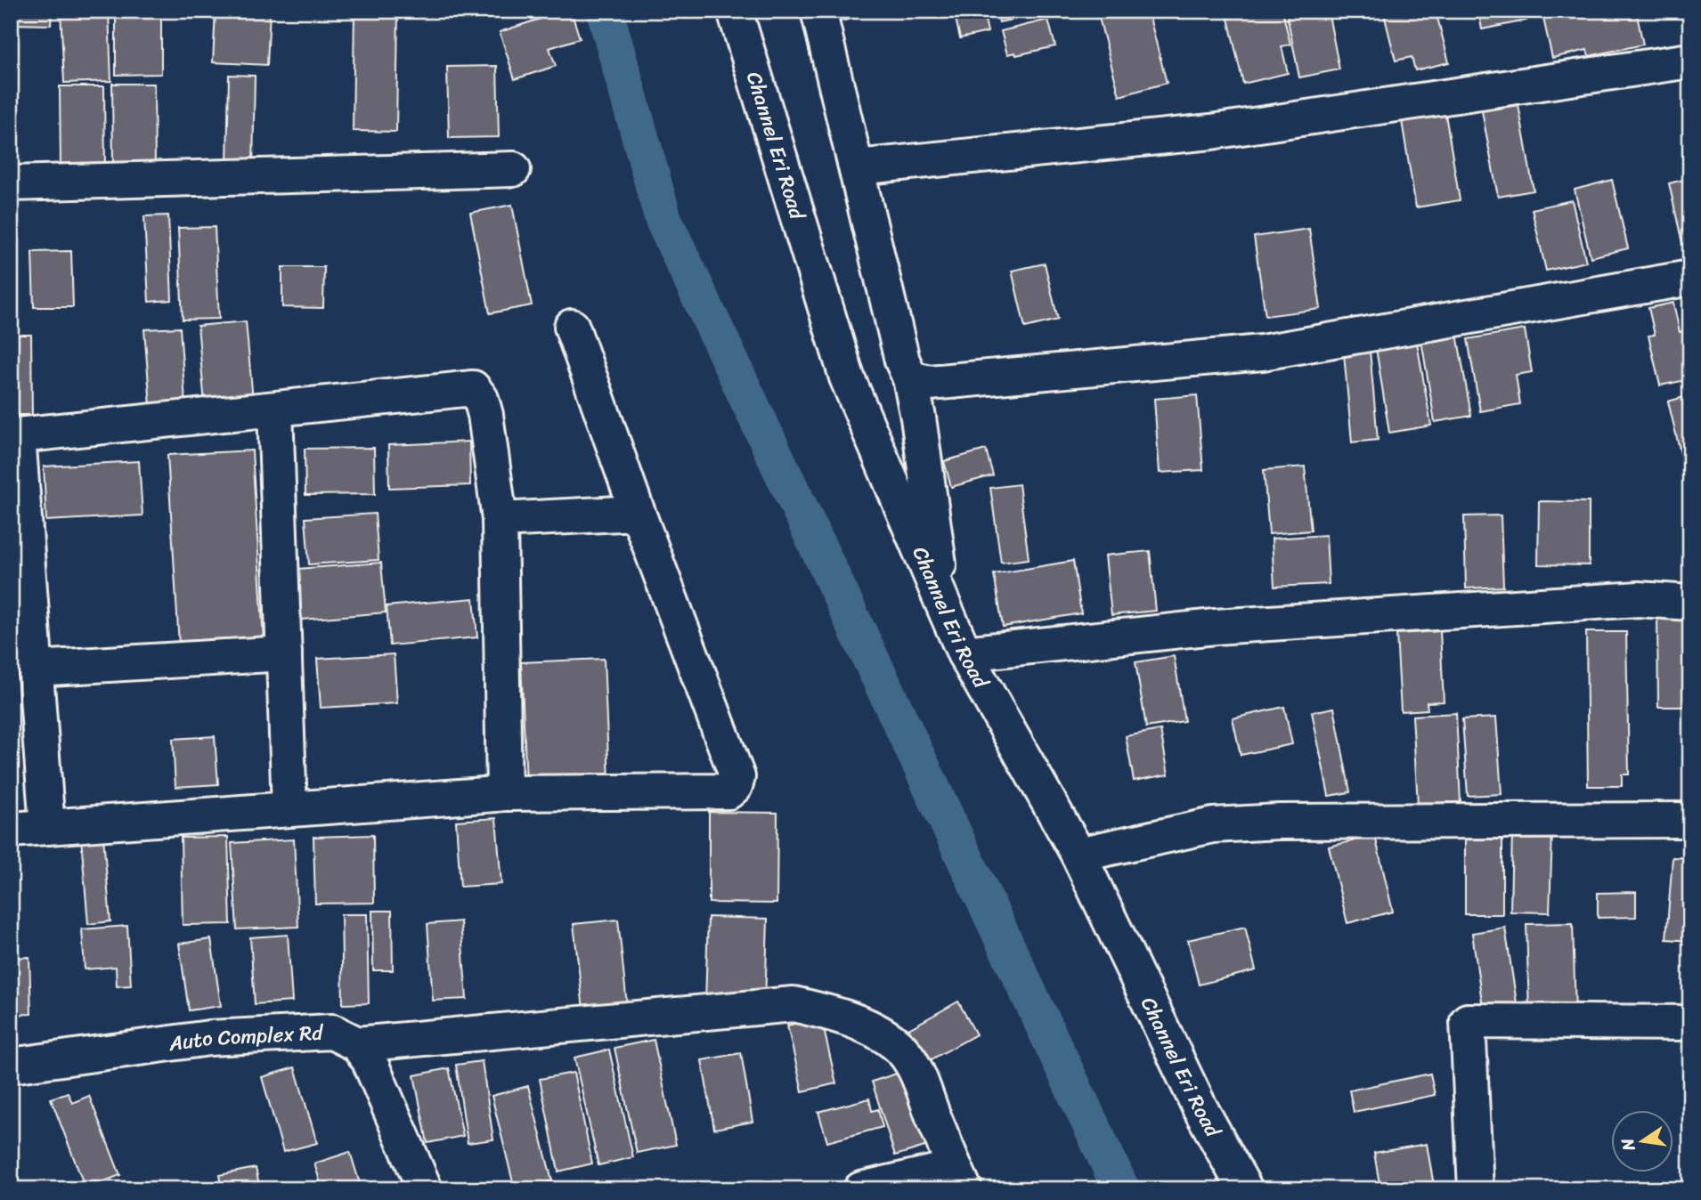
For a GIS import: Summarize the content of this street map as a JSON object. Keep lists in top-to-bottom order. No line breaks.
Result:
{"streets":{"street":["Channel Eri Road","Auto Complex Rd"]},"north":"left"}
